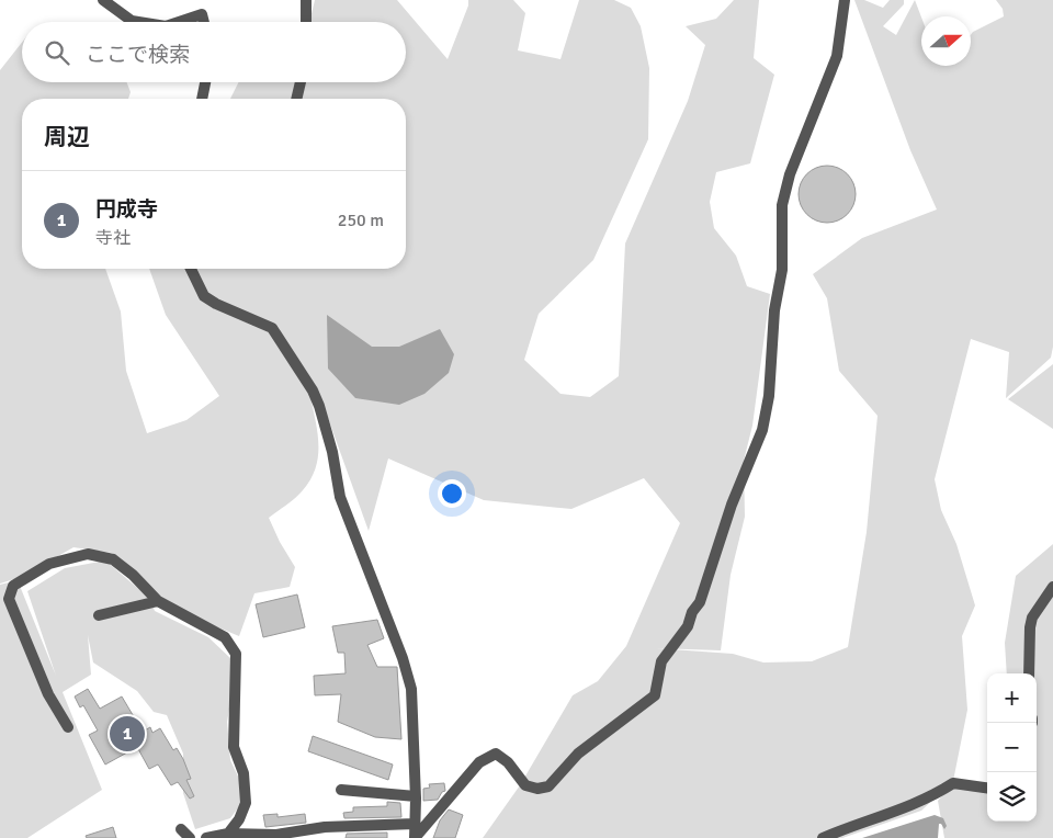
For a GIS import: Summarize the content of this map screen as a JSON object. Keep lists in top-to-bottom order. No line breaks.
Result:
{"north":"right","page":{"search":"ここで検索","heading":"周辺","list":[{"mark":"1","name":"円成寺","note":"寺社","value":"250 m"}],"map_buttons":["+","−"],"pins":"1"}}
